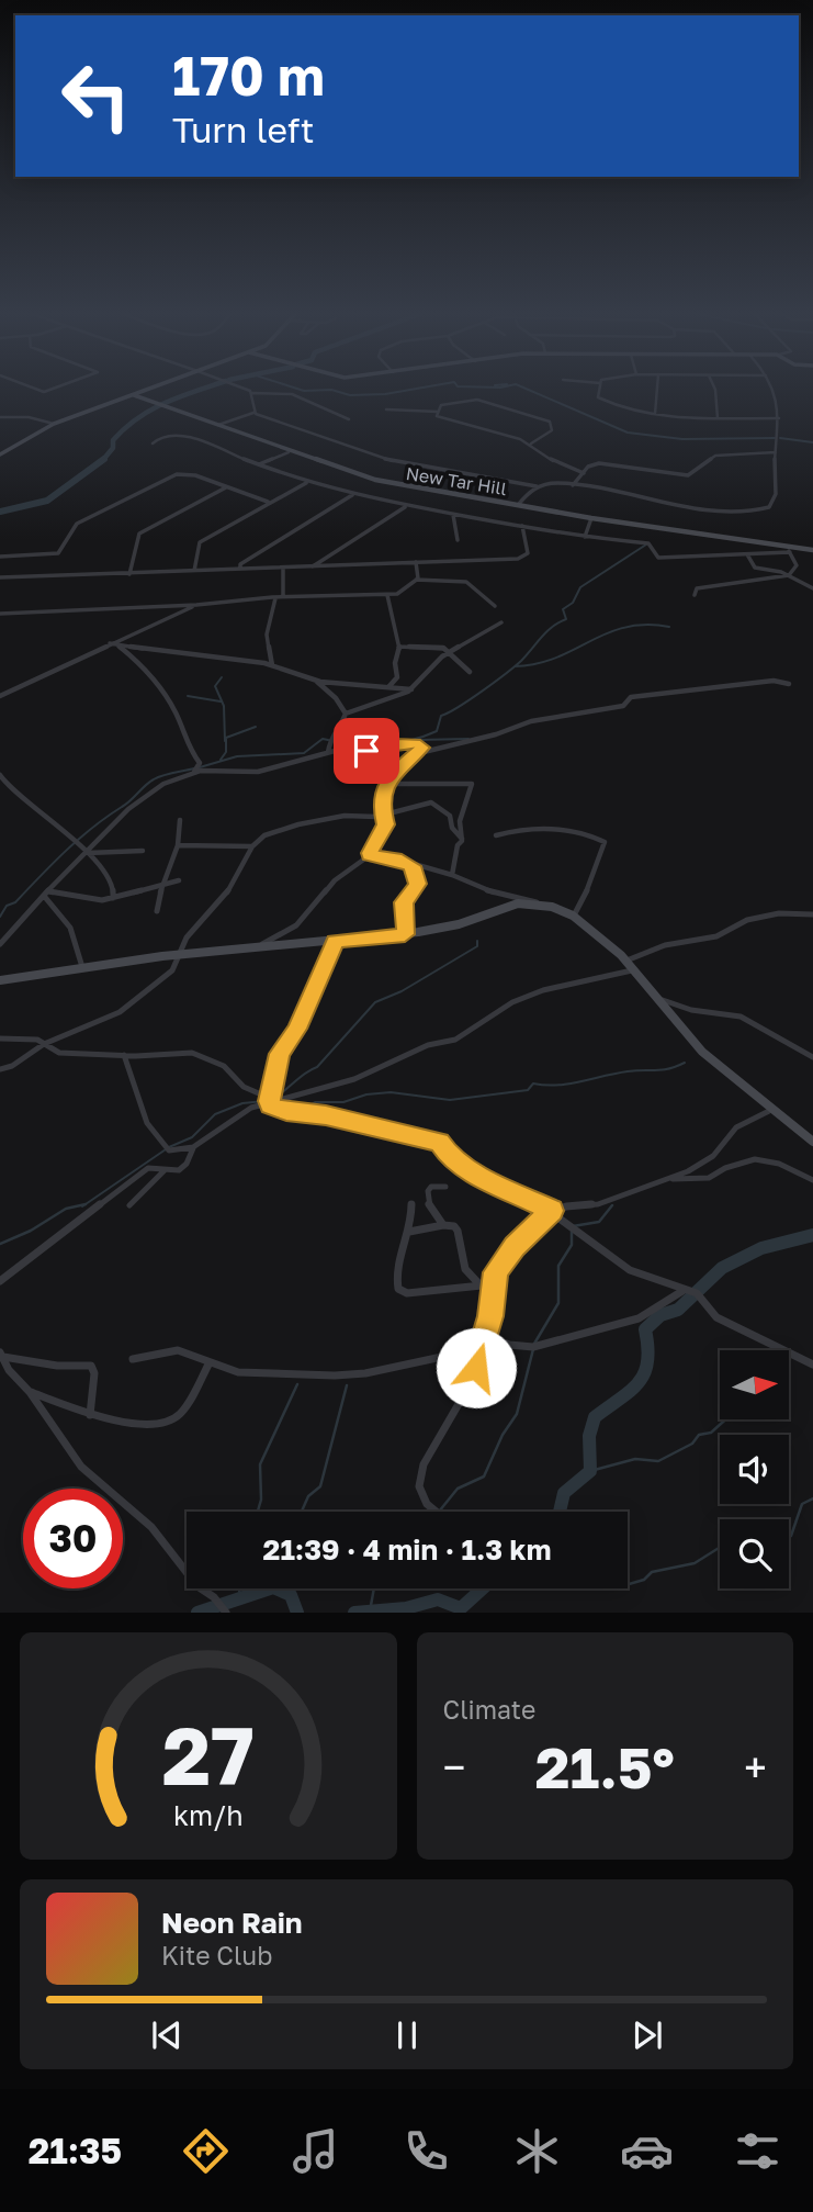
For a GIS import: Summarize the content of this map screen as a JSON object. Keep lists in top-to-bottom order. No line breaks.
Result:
{"streets":{"street":["New Tar Hill"]},"north":"right","page":{"turn":["170 m","Turn left"],"limit":"30","trip":"21:39 · 4 min · 1.3 km","tile":"Climate","heat":["−","21.5°","+"],"song":["Neon Rain","Kite Club"],"tabs":"21:35","gauge":["27","km/h"]}}
